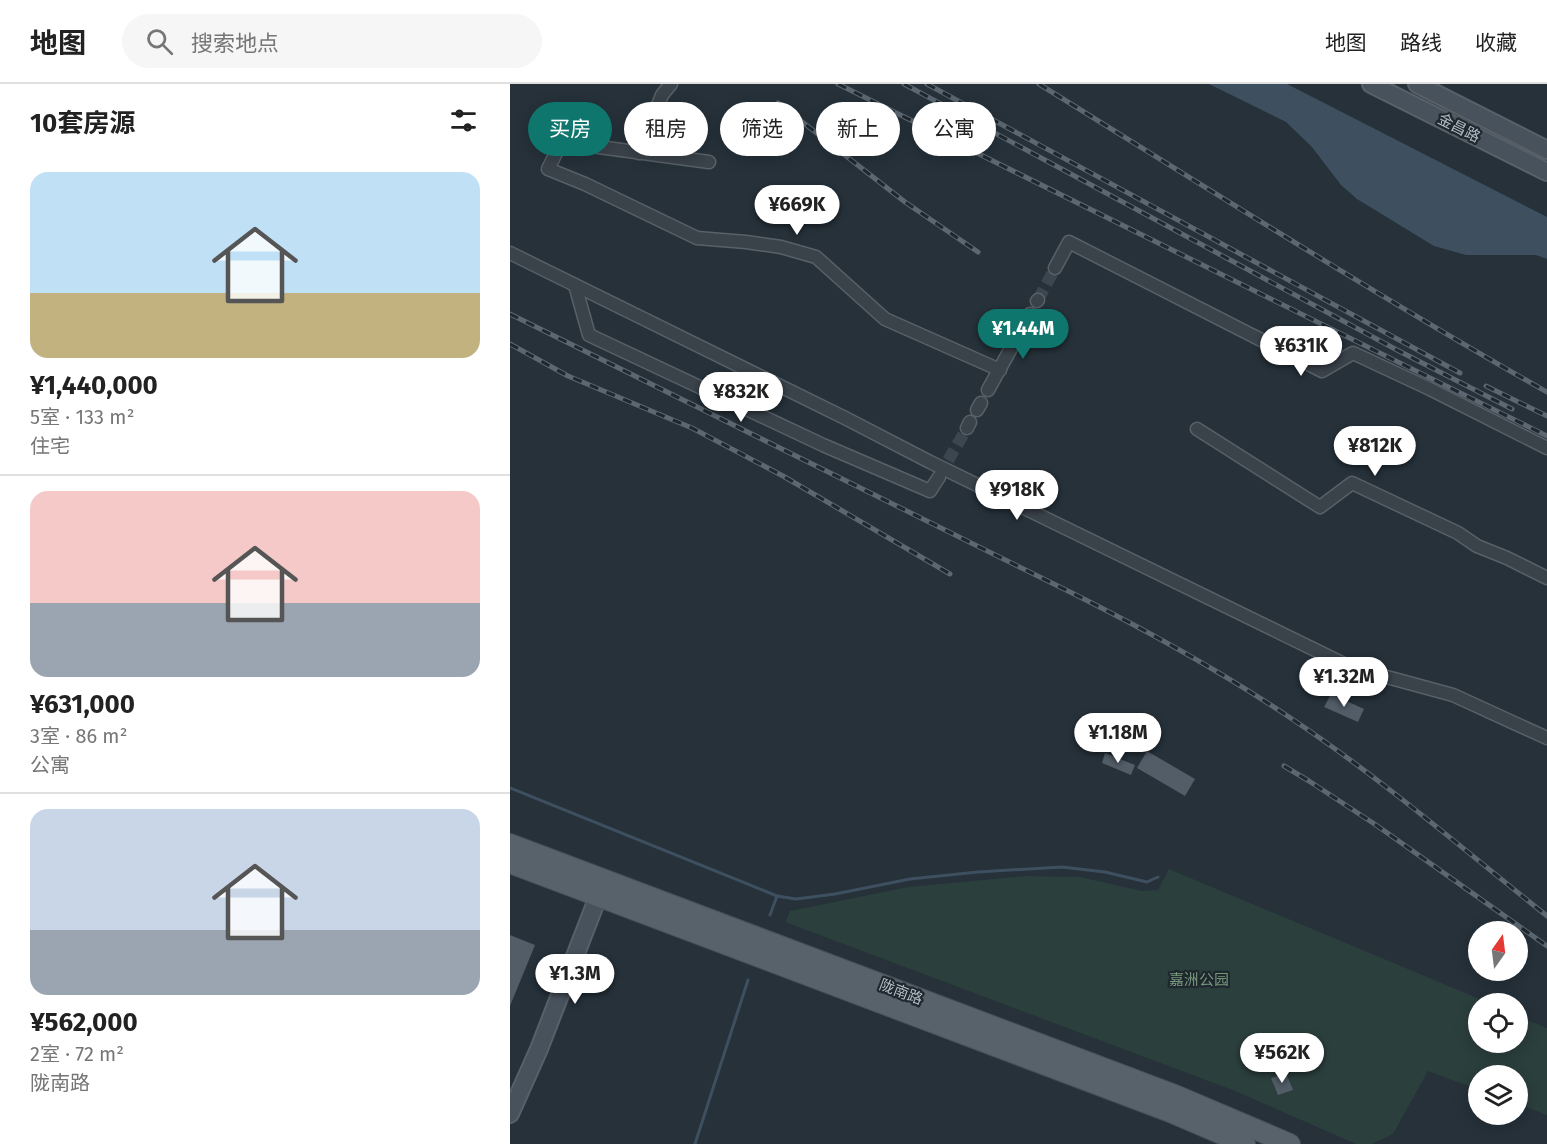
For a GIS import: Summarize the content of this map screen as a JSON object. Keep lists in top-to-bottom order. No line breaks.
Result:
{"streets":{"main road":["金昌路","陇南路"]},"parks":["嘉洲公园"],"north":"top","page":{"header":"地图","search":"搜索地点","nav":["地图","路线","收藏"],"heading":"10套房源","chip":["买房","租房","筛选","新上","公寓"],"list":[{"name":"¥1,440,000","note":"5室 · 133 m² · 住宅"},{"name":"¥631,000","note":"3室 · 86 m² · 公寓"},{"name":"¥562,000","note":"2室 · 72 m² · 陇南路"}],"price":["¥669K","¥1.44M","¥631K","¥832K","¥812K","¥918K","¥1.32M","¥1.18M","¥1.3M","¥562K"]}}
